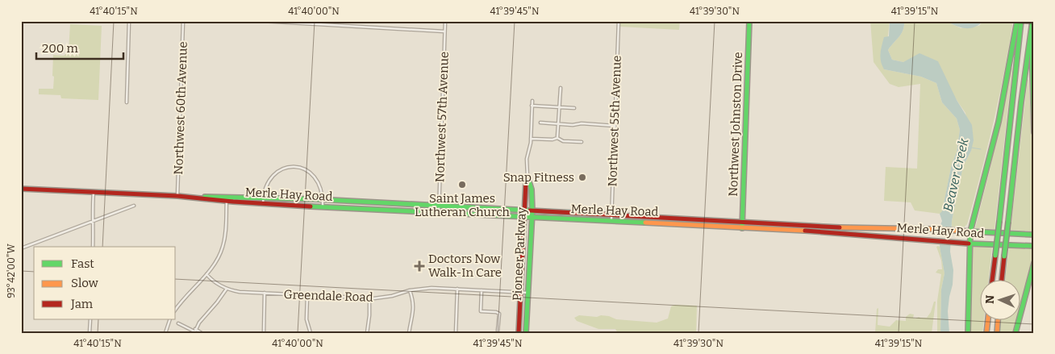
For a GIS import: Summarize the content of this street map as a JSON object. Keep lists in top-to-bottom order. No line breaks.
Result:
{"streets":{"main road":["Northwest Johnston Drive","Merle Hay Road","Pioneer Parkway"],"street":["Northwest 60th Avenue","Northwest 57th Avenue","Northwest 55th Avenue","Greendale Road"]},"crossings":[["Northwest 60th Avenue","Merle Hay Road"],["Northwest 57th Avenue","Merle Hay Road"],["Northwest 55th Avenue","Merle Hay Road"],["Northwest Johnston Drive","Merle Hay Road"],["Merle Hay Road","Pioneer Parkway"],["Pioneer Parkway","Greendale Road"]],"water":["Beaver Creek"],"places":{"other":["Snap Fitness","Saint James Lutheran Church"],"health":["Doctors Now Walk-In Care"]},"legend":["Fast","Slow","Jam"],"scale_bar":"200 m","north":"left","coordinates":["41°40'15\"N","41°40'00\"N","41°39'45\"N","41°39'30\"N","41°39'15\"N","93°42'00\"W"]}
